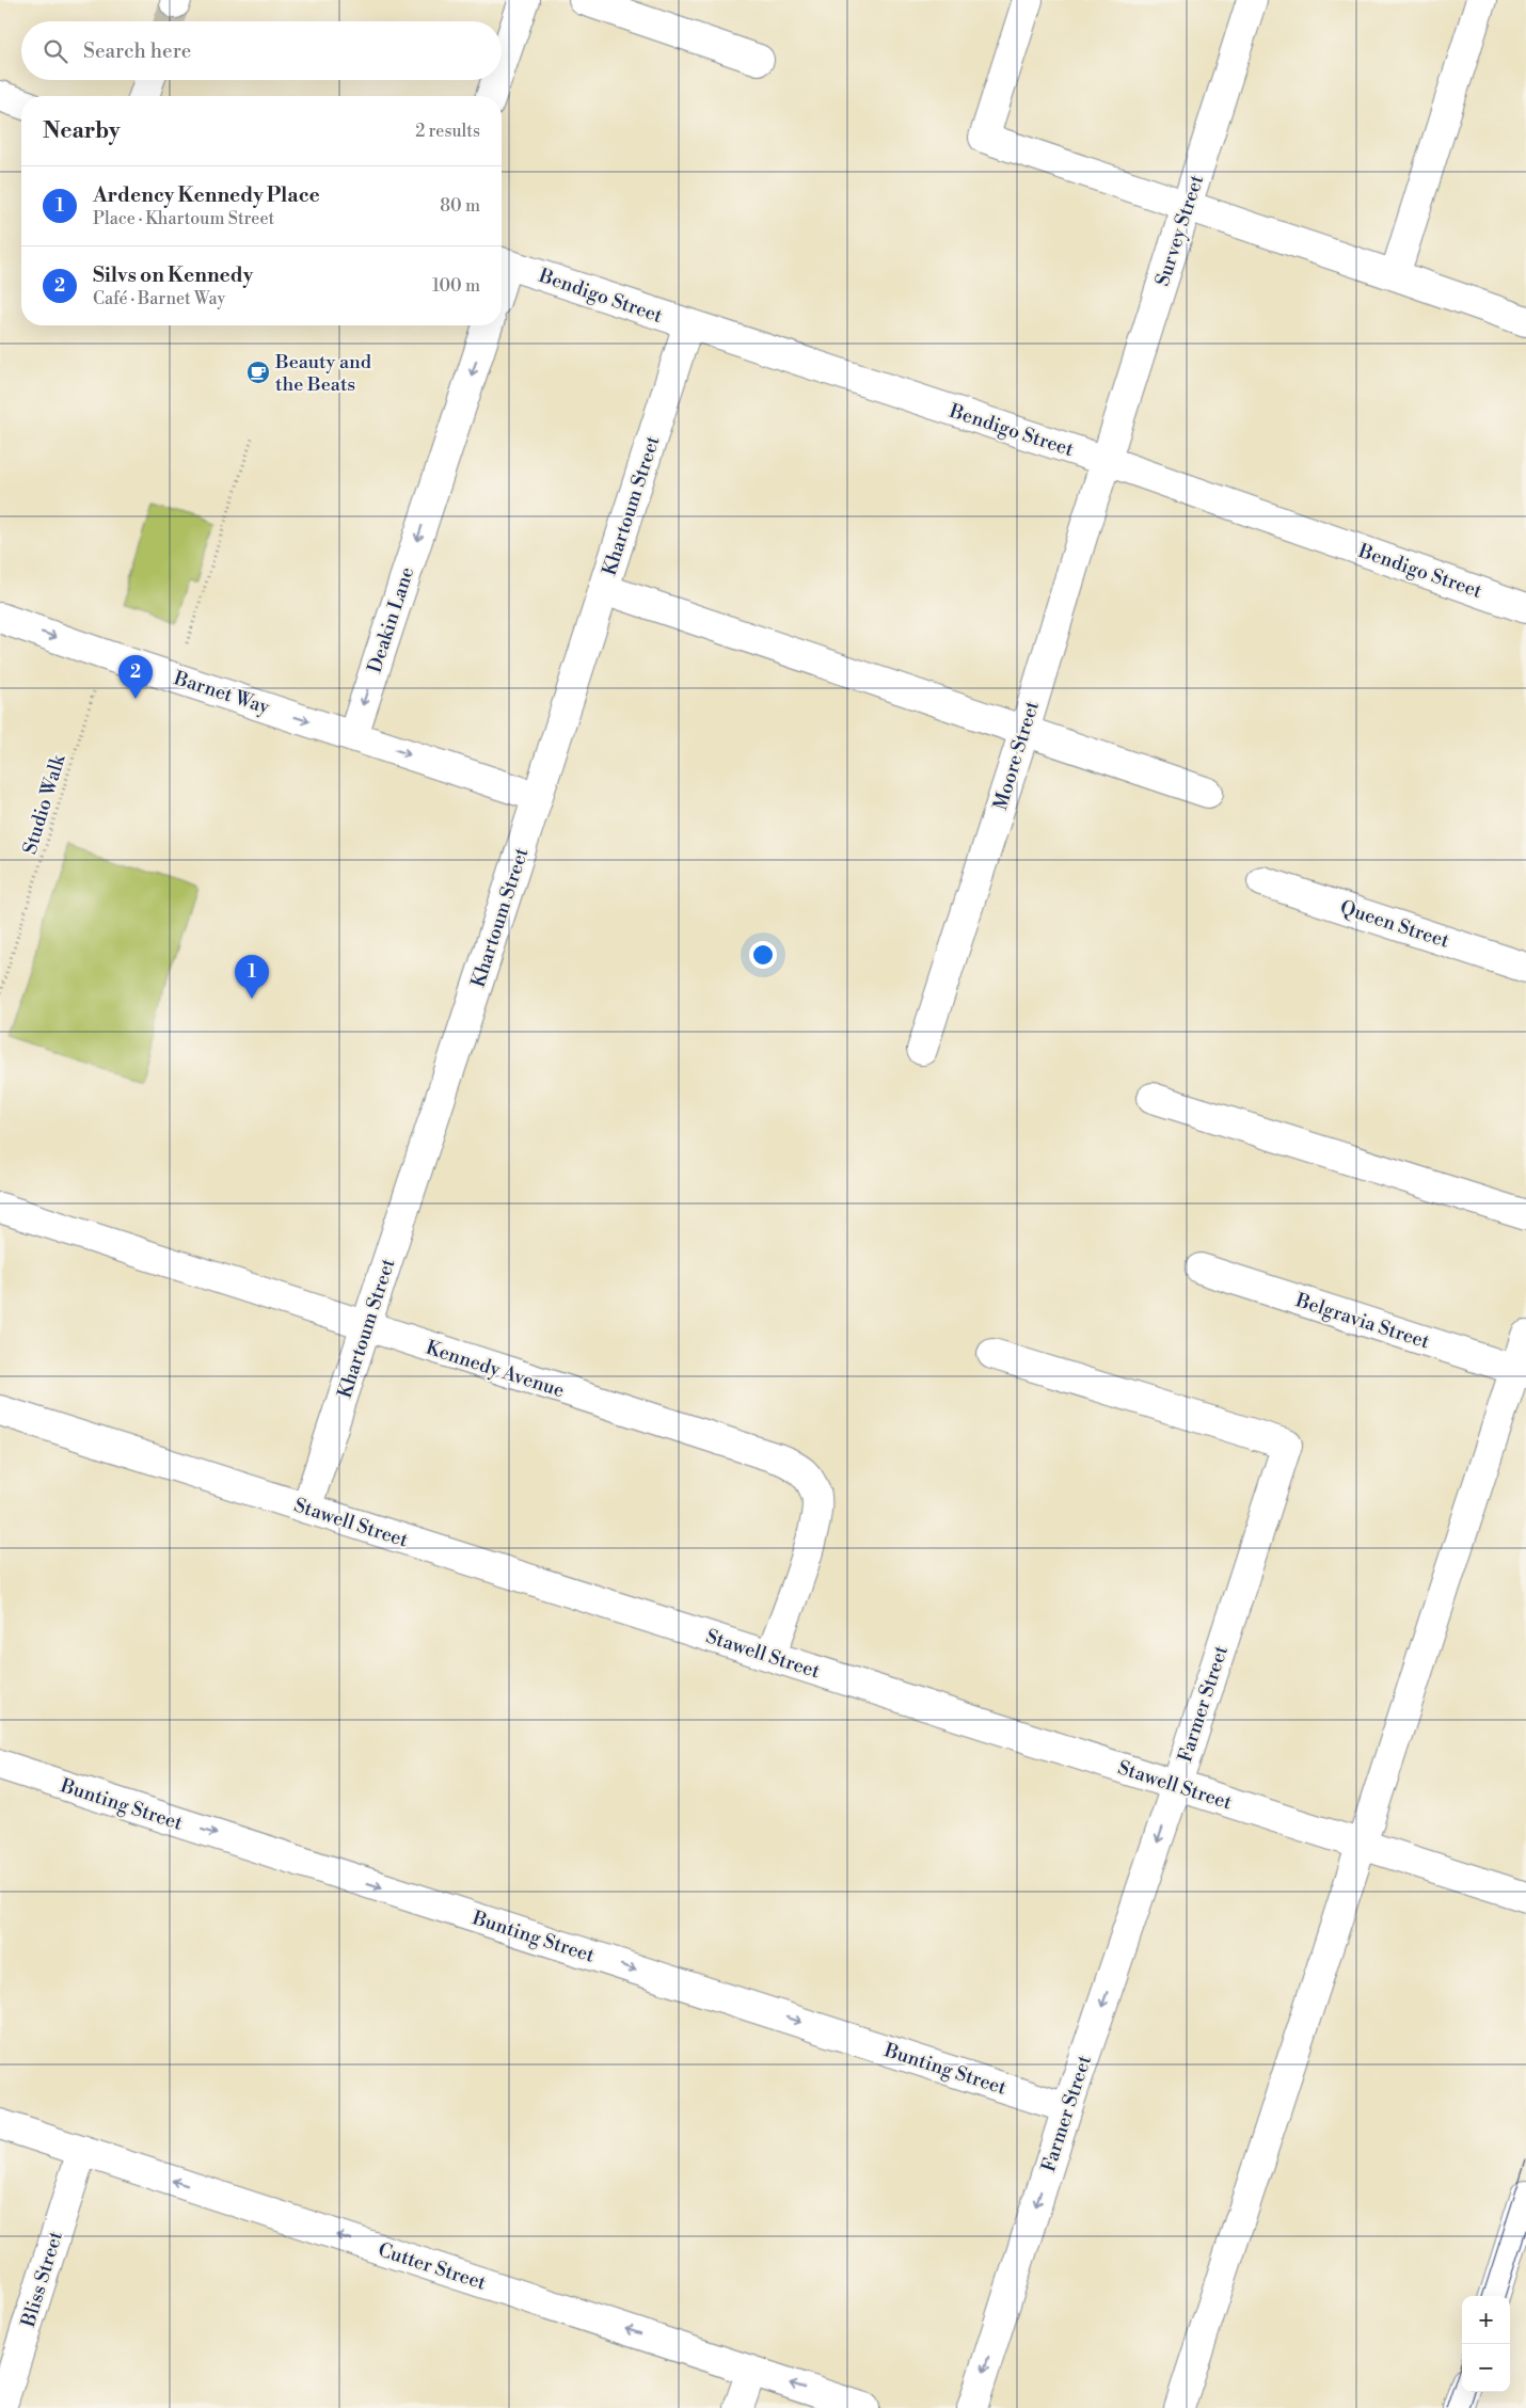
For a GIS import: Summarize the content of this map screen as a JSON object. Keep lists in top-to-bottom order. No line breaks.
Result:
{"streets":{"street":["Survey Street","Bendigo Street","Khartoum Street","Deakin Lane","Barnet Way","Moore Street","Queen Street","Belgravia Street","Kennedy Avenue","Stawell Street","Farmer Street","Bunting Street","Cutter Street","Bliss Street"],"path":["Studio Walk"]},"crossings":[["Survey Street","Bendigo Street"],["Survey Street","Moore Street"],["Bendigo Street","Khartoum Street"],["Bendigo Street","Moore Street"],["Khartoum Street","Kennedy Avenue"],["Khartoum Street","Stawell Street"],["Deakin Lane","Barnet Way"],["Barnet Way","Studio Walk"],["Kennedy Avenue","Stawell Street"],["Stawell Street","Farmer Street"],["Farmer Street","Bunting Street"],["Cutter Street","Bliss Street"]],"one_way":["Deakin Lane","Barnet Way","Bunting Street","Cutter Street"],"places":{"cafe":["Beauty and the Beats"]},"page":{"search":"Search here","heading":["Nearby","2 results"],"list":[{"mark":"1","name":"Ardency Kennedy Place","note":"Place · Khartoum Street","value":"80 m"},{"mark":"2","name":"Silvs on Kennedy","note":"Café · Barnet Way","value":"100 m"}],"pins":["2","1"],"map_buttons":["+","−"]}}
